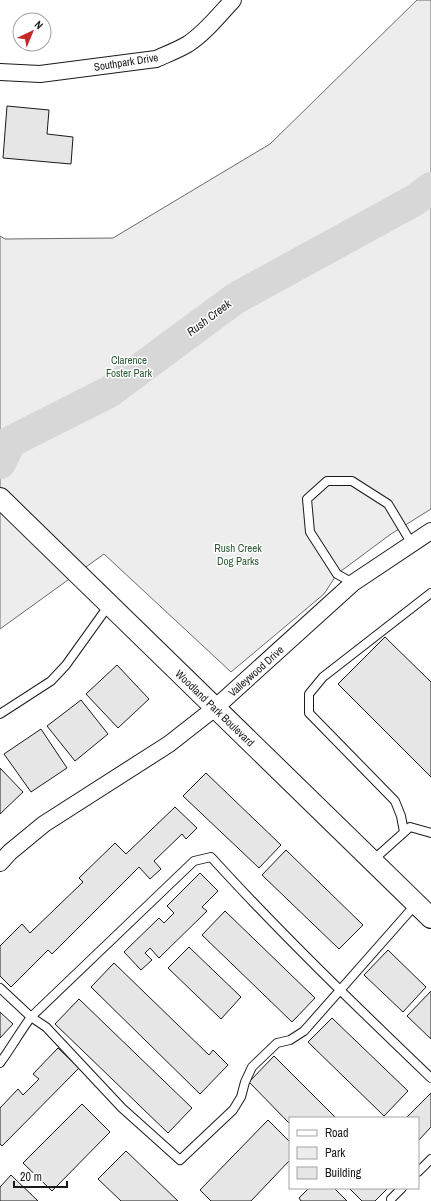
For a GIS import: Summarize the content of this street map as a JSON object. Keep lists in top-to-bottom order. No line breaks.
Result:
{"streets":{"street":["Southpark Drive","Valleywood Drive","Woodland Park Boulevard"]},"crossings":[["Valleywood Drive","Woodland Park Boulevard"]],"water":["Rush Creek"],"parks":["Clarence Foster Park","Rush Creek Dog Parks"],"legend":["Road","Park","Building"],"scale_bar":"20 m","north":"top right"}
